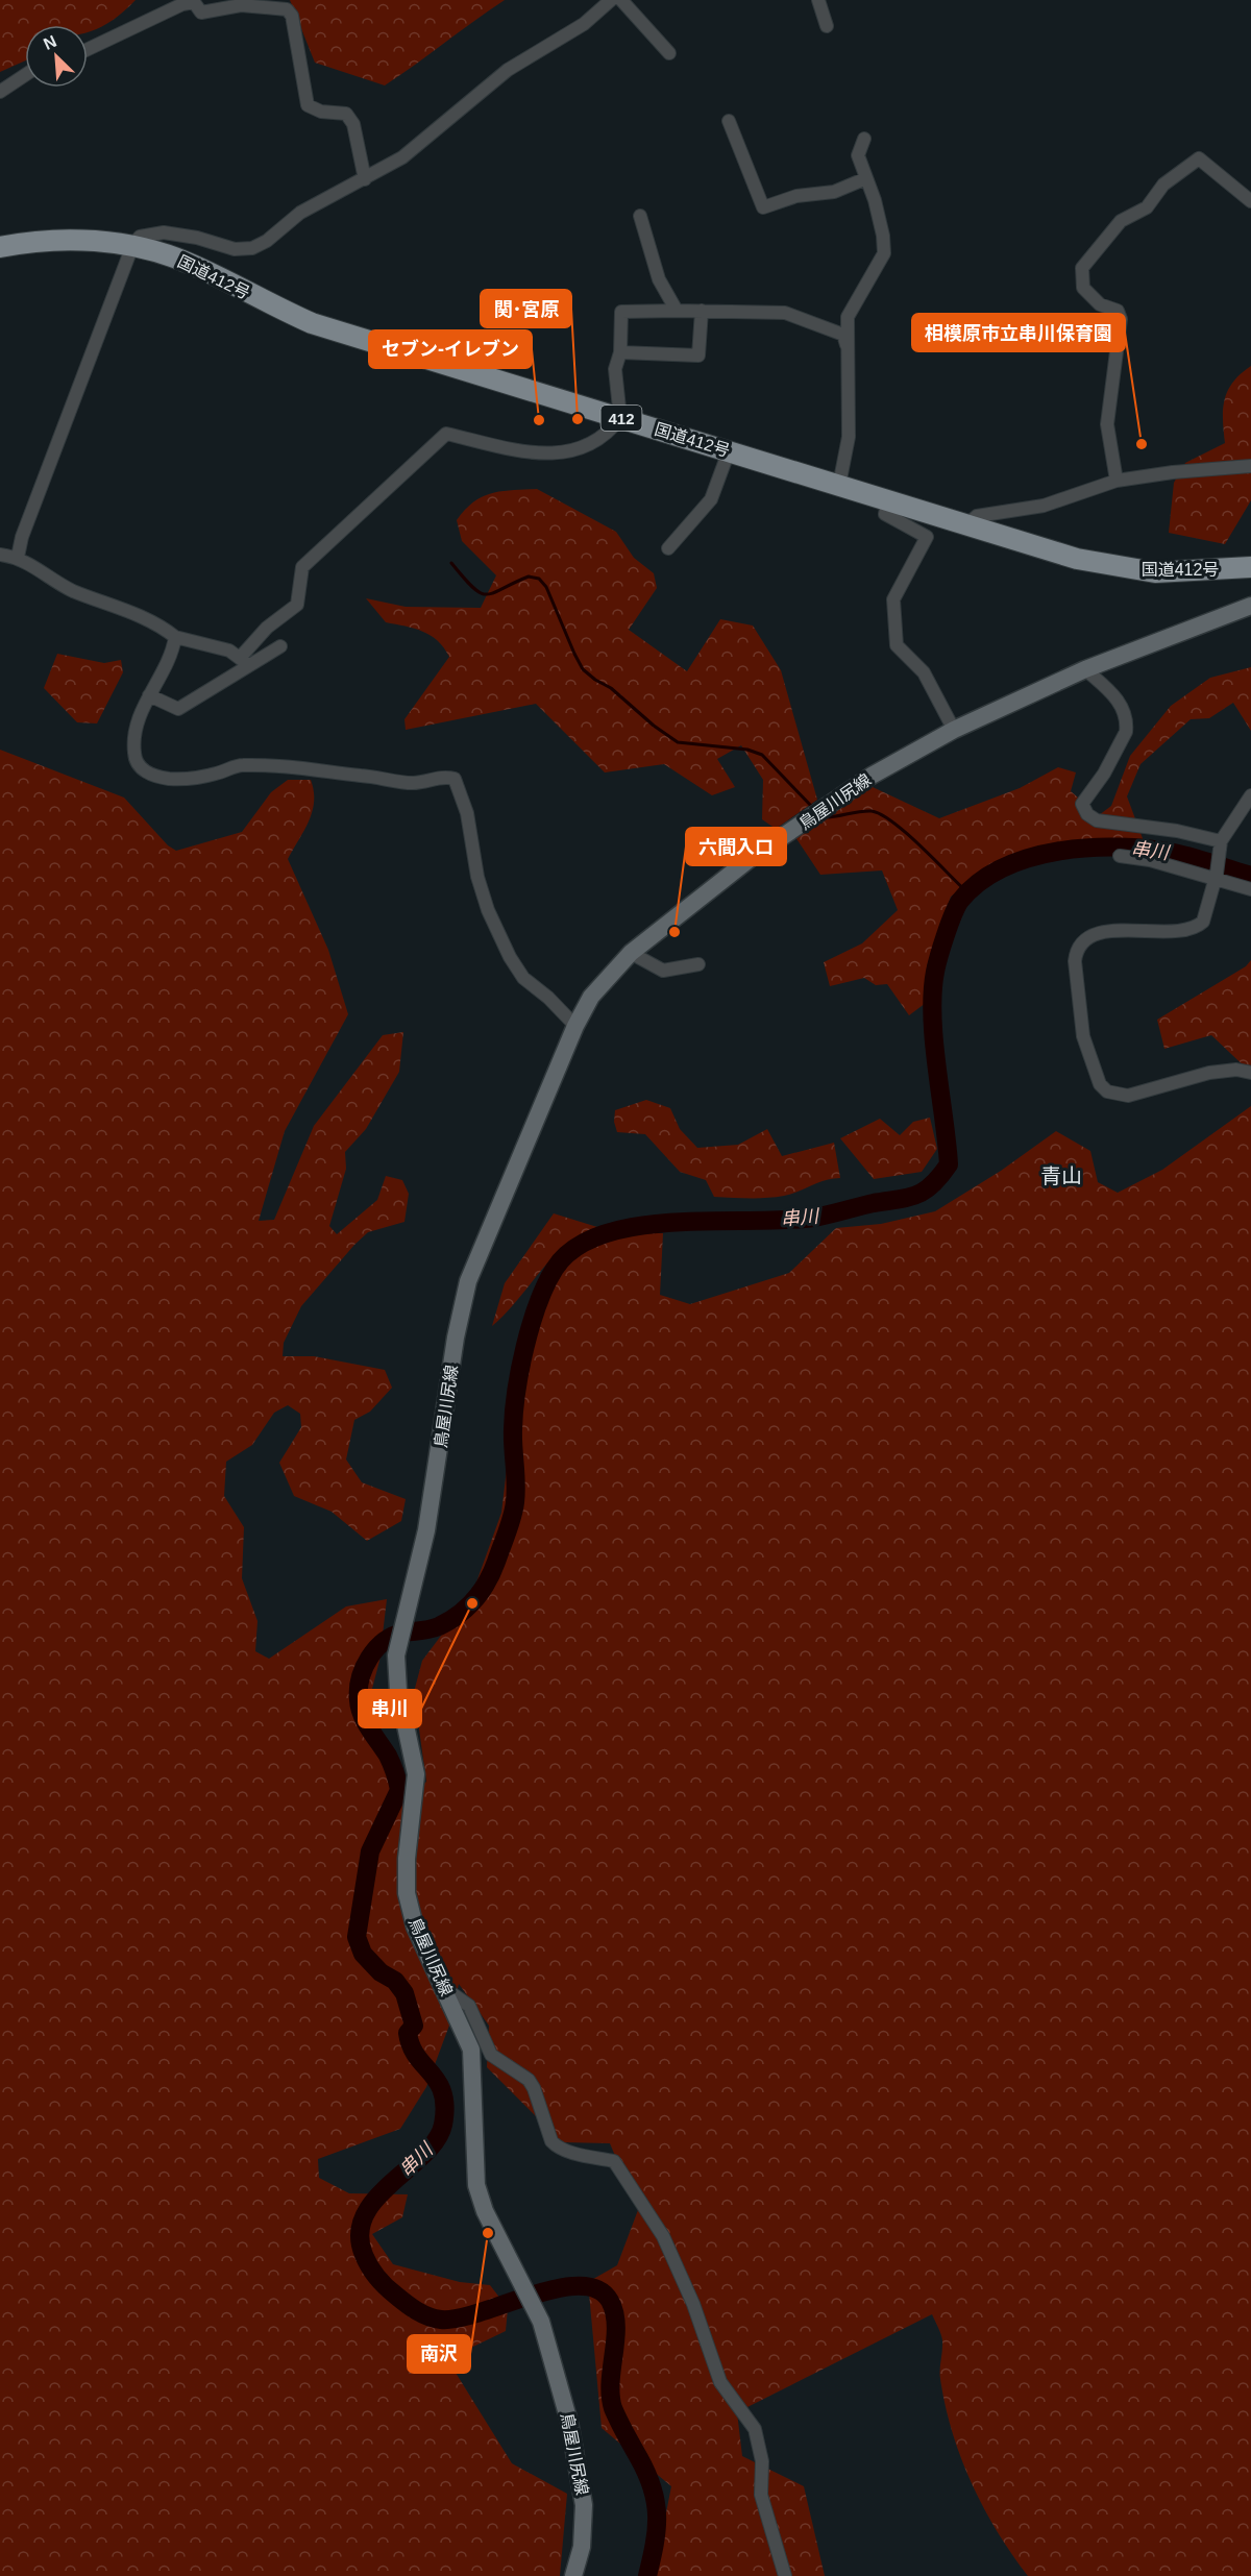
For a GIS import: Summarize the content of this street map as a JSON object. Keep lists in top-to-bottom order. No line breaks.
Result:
{"streets":{"highway":["国道412号","412"],"main road":["鳥屋川尻線"]},"districts":["青山"],"water":["串川"],"places":["関･宮原","セブン-イレブン","相模原市立串川保育園","六間入口","串川","南沢"],"north":"top left"}
